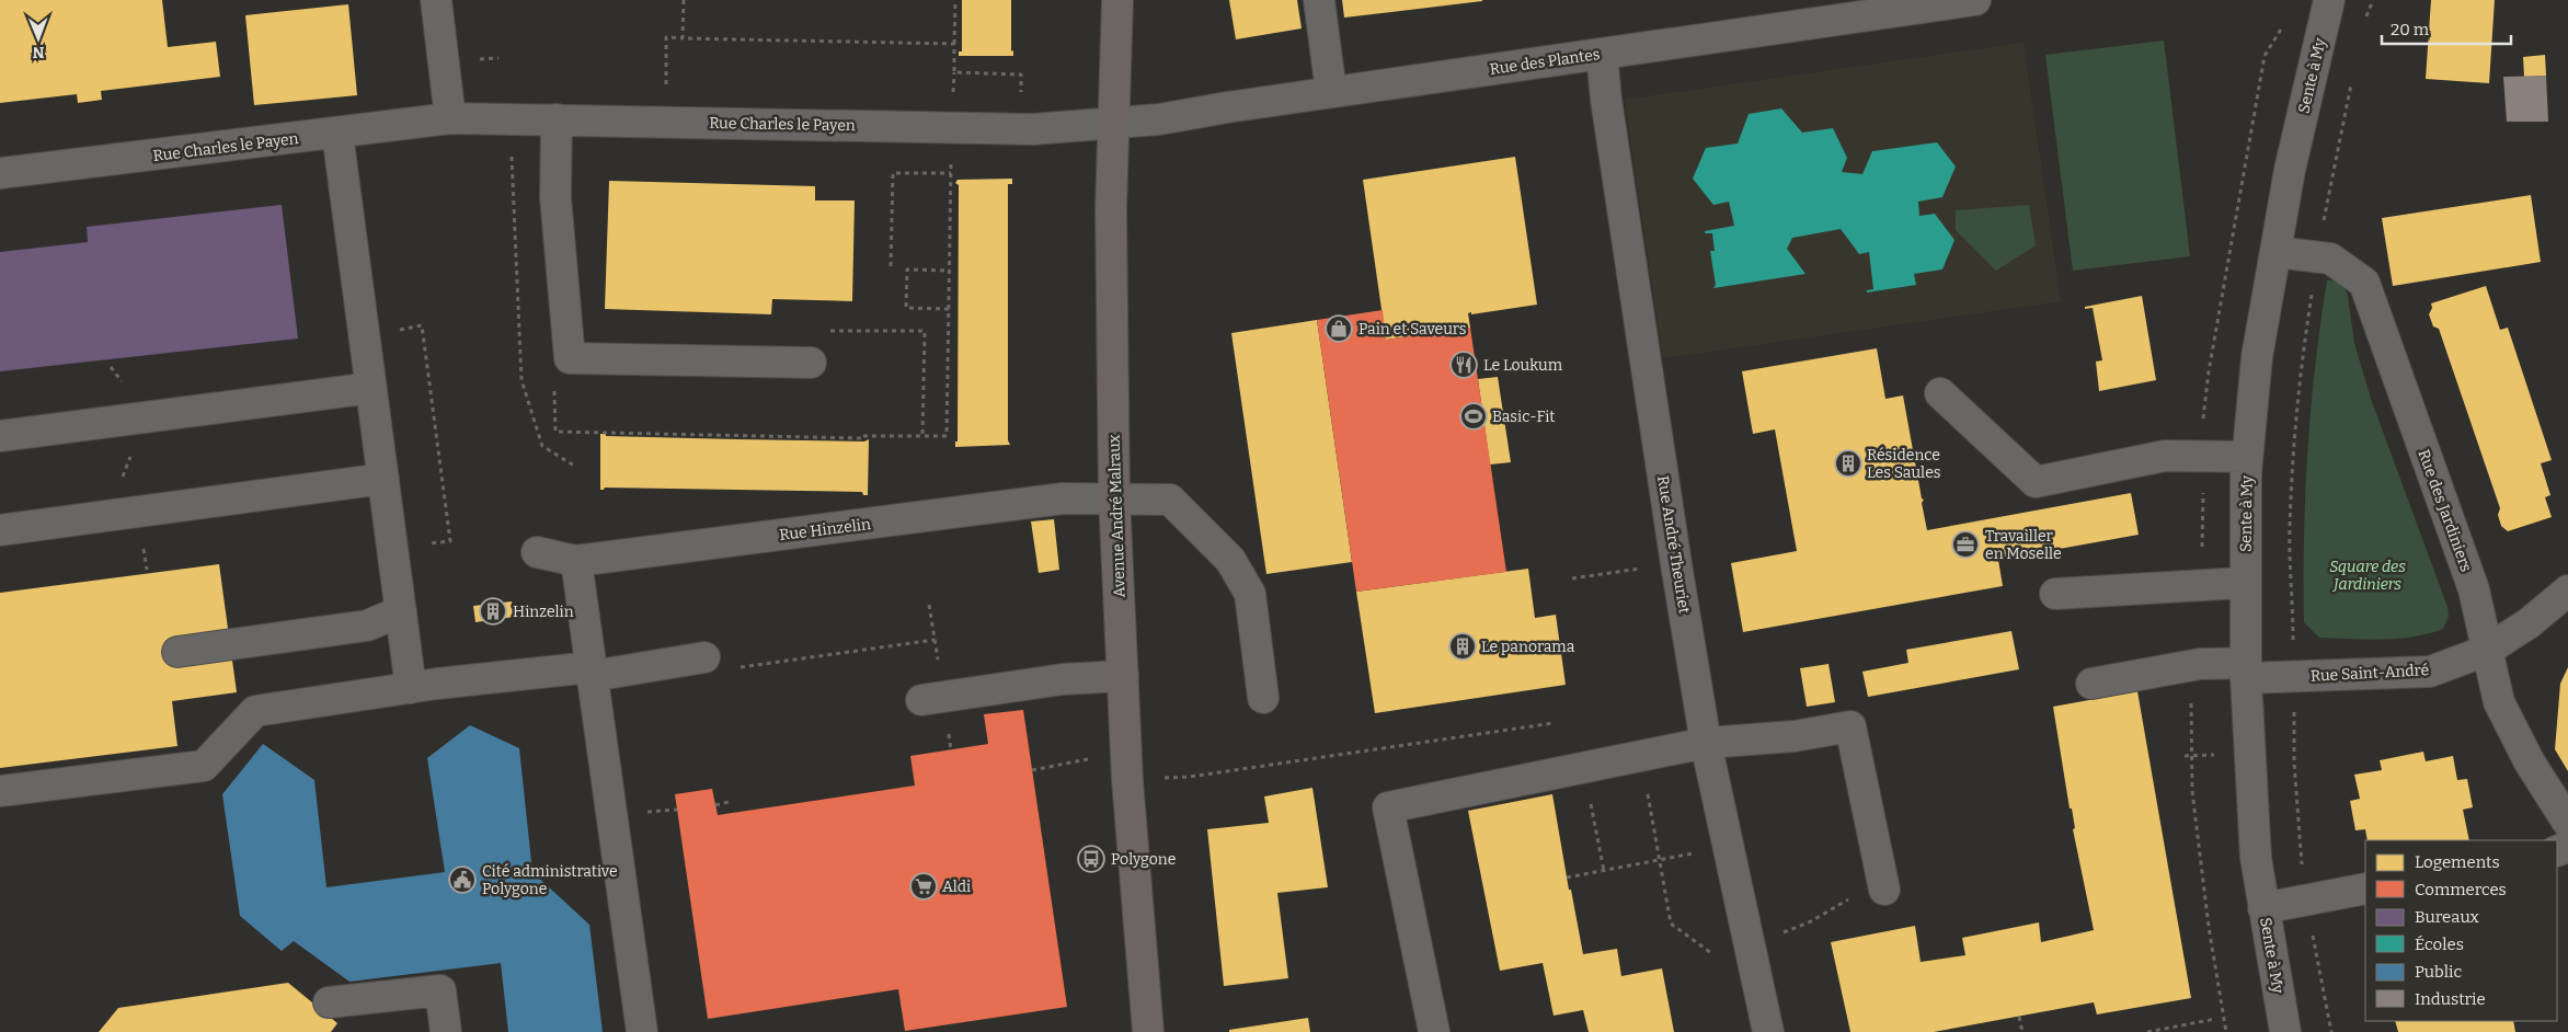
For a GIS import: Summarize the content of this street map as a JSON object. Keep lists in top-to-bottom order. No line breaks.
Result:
{"streets":{"main road":["Avenue André Malraux"],"street":["Rue des Plantes","Sente à My","Rue Charles le Payen","Rue des Jardiniers","Rue Hinzelin","Rue André Theuriet","Rue Saint-André"]},"crossings":[["Rue des Plantes","Rue Charles le Payen"],["Rue des Plantes","Avenue André Malraux"],["Rue des Plantes","Rue André Theuriet"],["Sente à My","Rue des Jardiniers"],["Sente à My","Rue Saint-André"],["Rue Charles le Payen","Avenue André Malraux"],["Rue des Jardiniers","Rue Saint-André"],["Avenue André Malraux","Rue Hinzelin"]],"parks":["Square des Jardiniers"],"places":{"shop":["Pain et Saveurs"],"restaurant":["Le Loukum"],"sports":["Basic-Fit"],"building":["Résidence Les Saules","Hinzelin","Le panorama"],"office":["Travailler en Moselle"],"bus stop":["Polygone"],"public building":["Cité administrative Polygone"],"supermarket":["Aldi"]},"legend":["Logements","Commerces","Bureaux","Écoles","Public","Industrie"],"scale_bar":"20 m","north":"bottom"}
